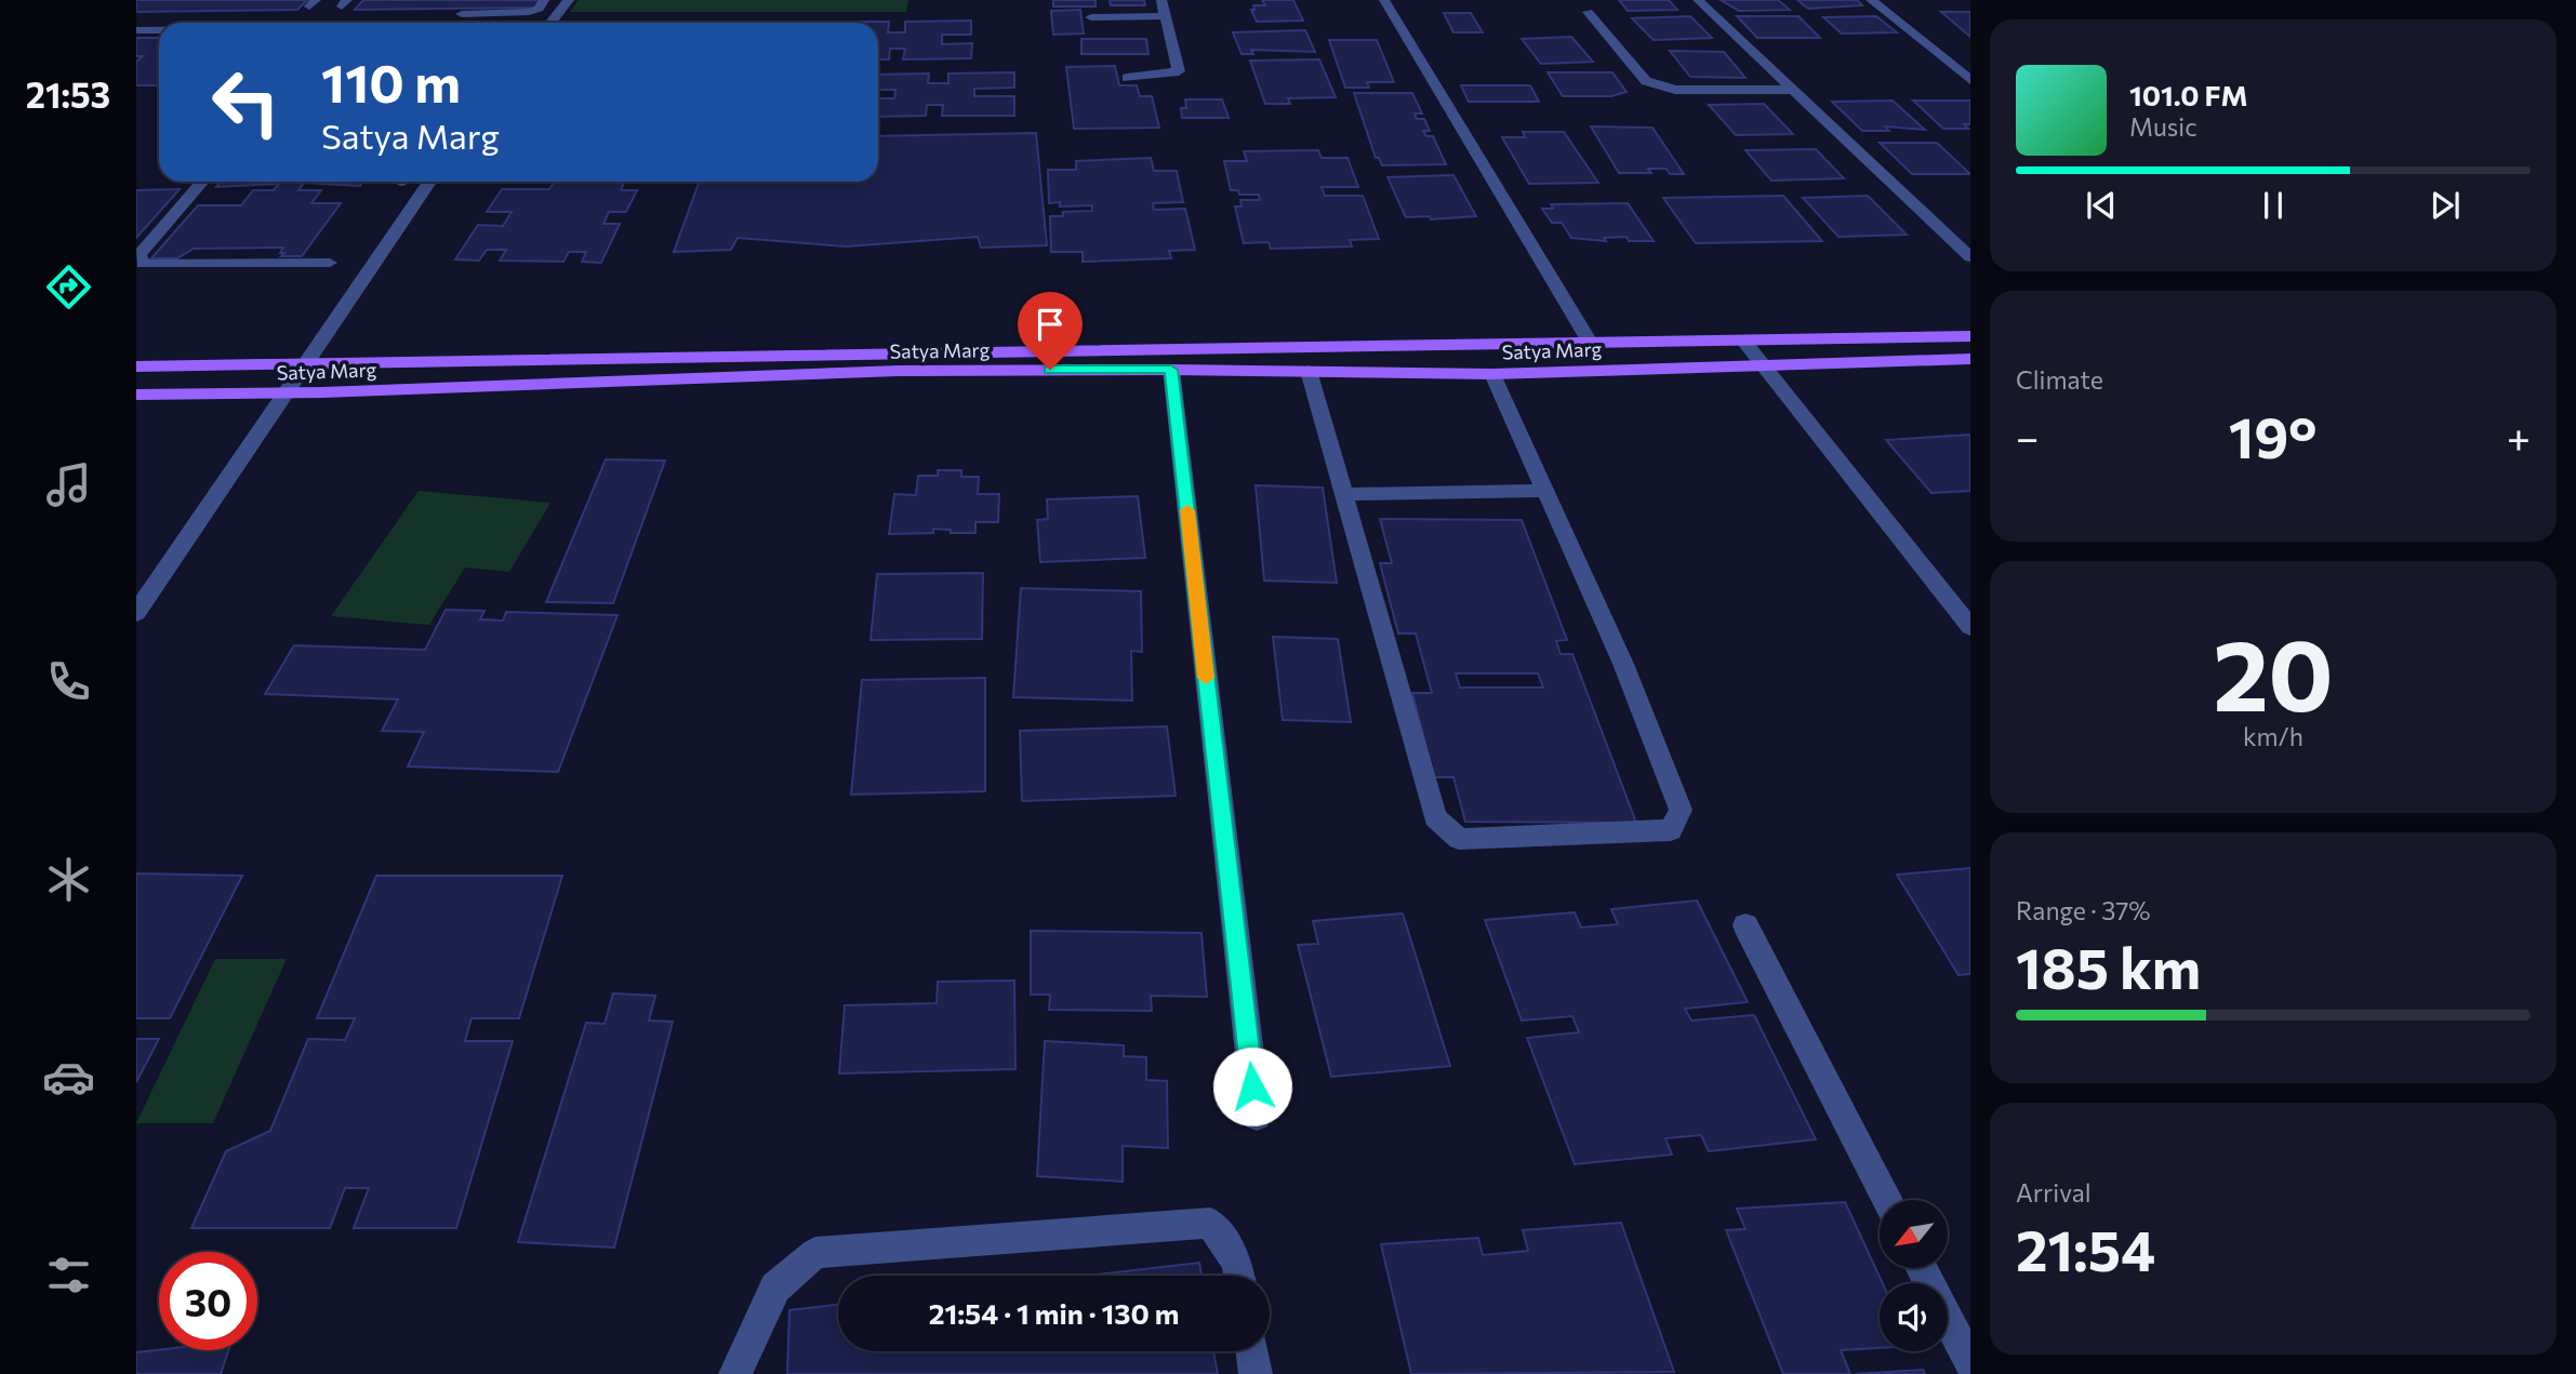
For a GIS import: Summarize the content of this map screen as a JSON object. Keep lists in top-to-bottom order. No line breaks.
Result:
{"streets":{"main road":["Satya Marg"]},"north":"bottom left","page":{"tabs":"21:53","turn":["110 m","Satya Marg"],"song":["101.0 FM","Music"],"tile":["Climate",["20","km/h"],["Range · 37%","185 km"],["Arrival","21:54"]],"heat":["−","19°","+"],"limit":"30","trip":"21:54 · 1 min · 130 m"}}
